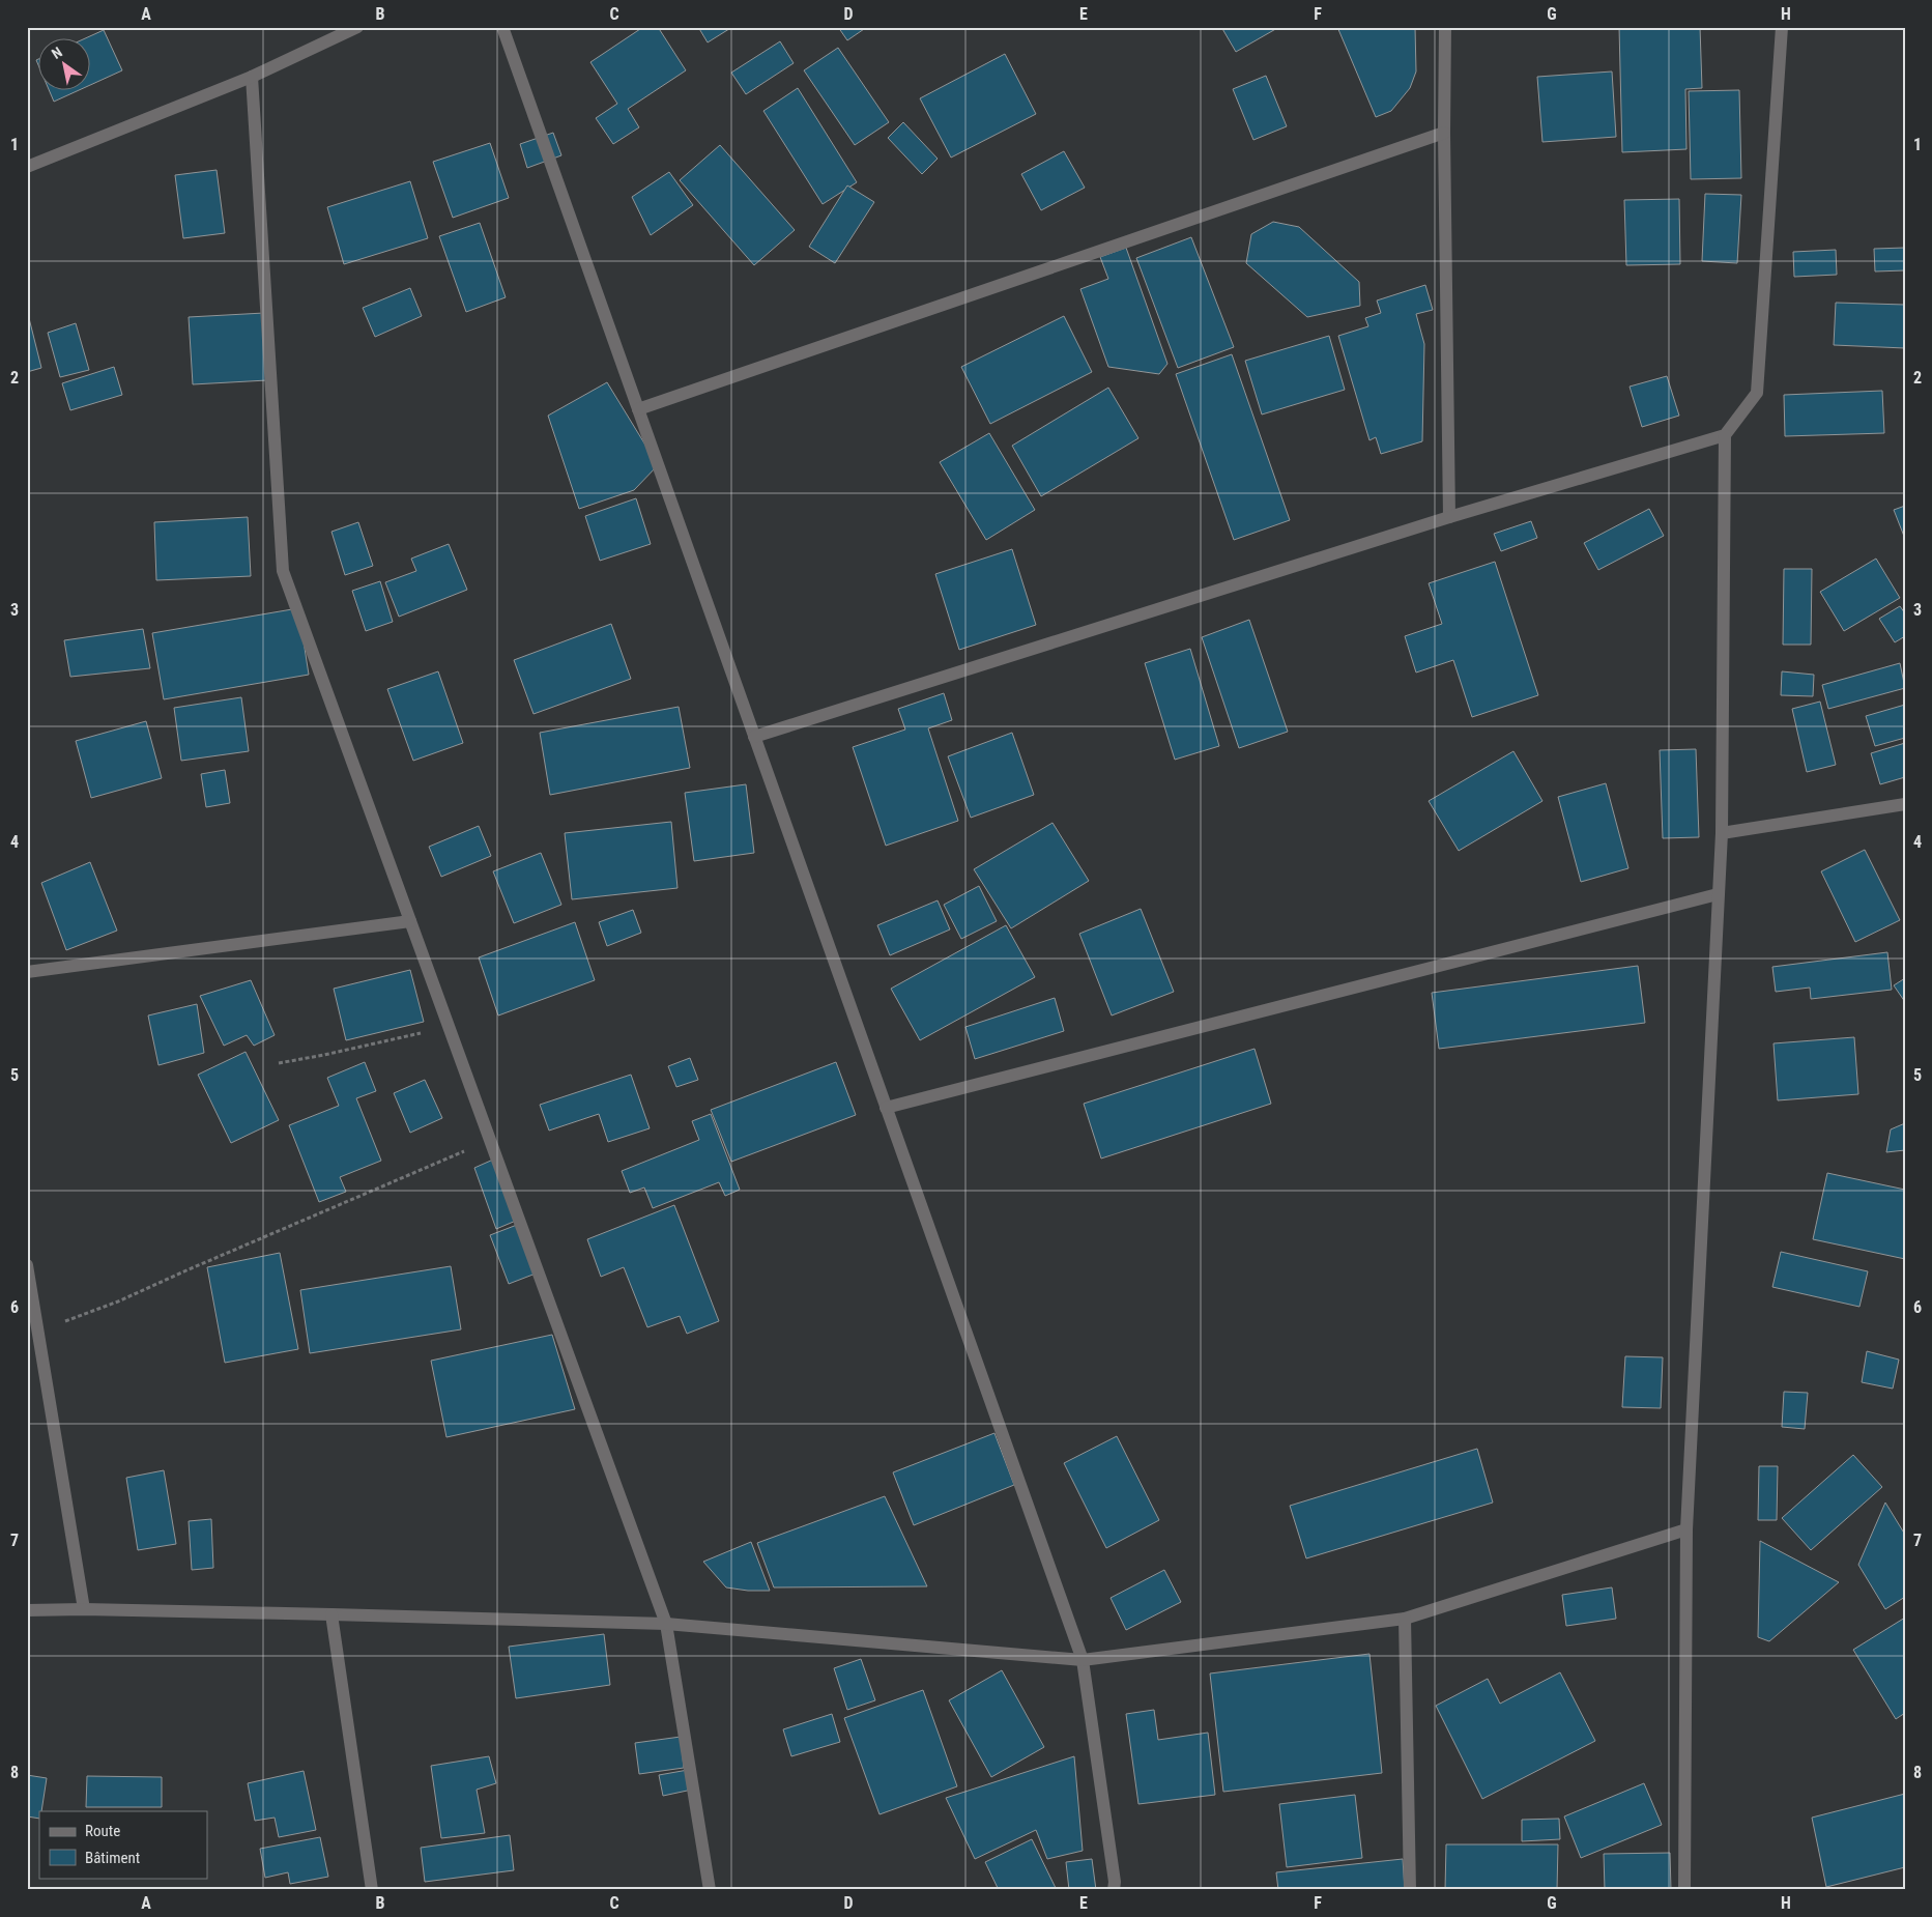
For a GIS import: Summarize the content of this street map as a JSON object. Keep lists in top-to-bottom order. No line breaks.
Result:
{"legend":["Route","Bâtiment"],"north":"top left","grid":{"columns":["A","B","C","D","E","F","G","H"],"rows":["1","2","3","4","5","6","7","8"]}}
